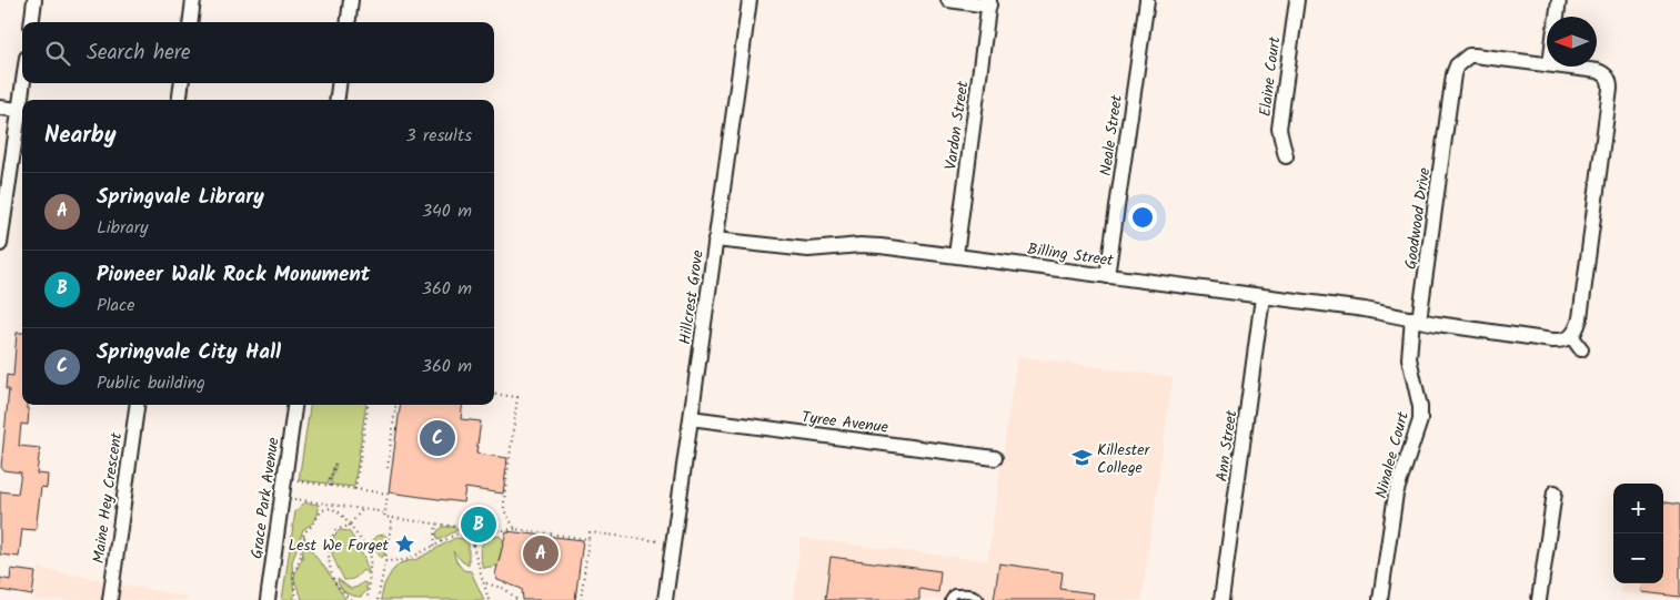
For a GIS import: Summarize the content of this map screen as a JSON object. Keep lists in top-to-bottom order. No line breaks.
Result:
{"streets":{"street":["Elaine Court","Vardon Street","Neale Street","Goodwood Drive","Billing Street","Hillcrest Grove","Tyree Avenue","Ann Street","Ninalee Court","Maine Hey Crescent","Grace Park Avenue"]},"crossings":[["Vardon Street","Billing Street"],["Neale Street","Billing Street"],["Goodwood Drive","Billing Street"],["Goodwood Drive","Ninalee Court"],["Billing Street","Hillcrest Grove"],["Billing Street","Ann Street"],["Billing Street","Ninalee Court"],["Hillcrest Grove","Tyree Avenue"]],"places":{"school or university":["Killester College"],"place":["Lest We Forget"]},"north":"left","page":{"search":"Search here","heading":["Nearby","3 results"],"list":[{"mark":"A","name":"Springvale Library","note":"Library","value":"340 m"},{"mark":"B","name":"Pioneer Walk Rock Monument","note":"Place","value":"360 m"},{"mark":"C","name":"Springvale City Hall","note":"Public building","value":"360 m"}],"pins":["C","B","A"],"map_buttons":["+","−"]}}
